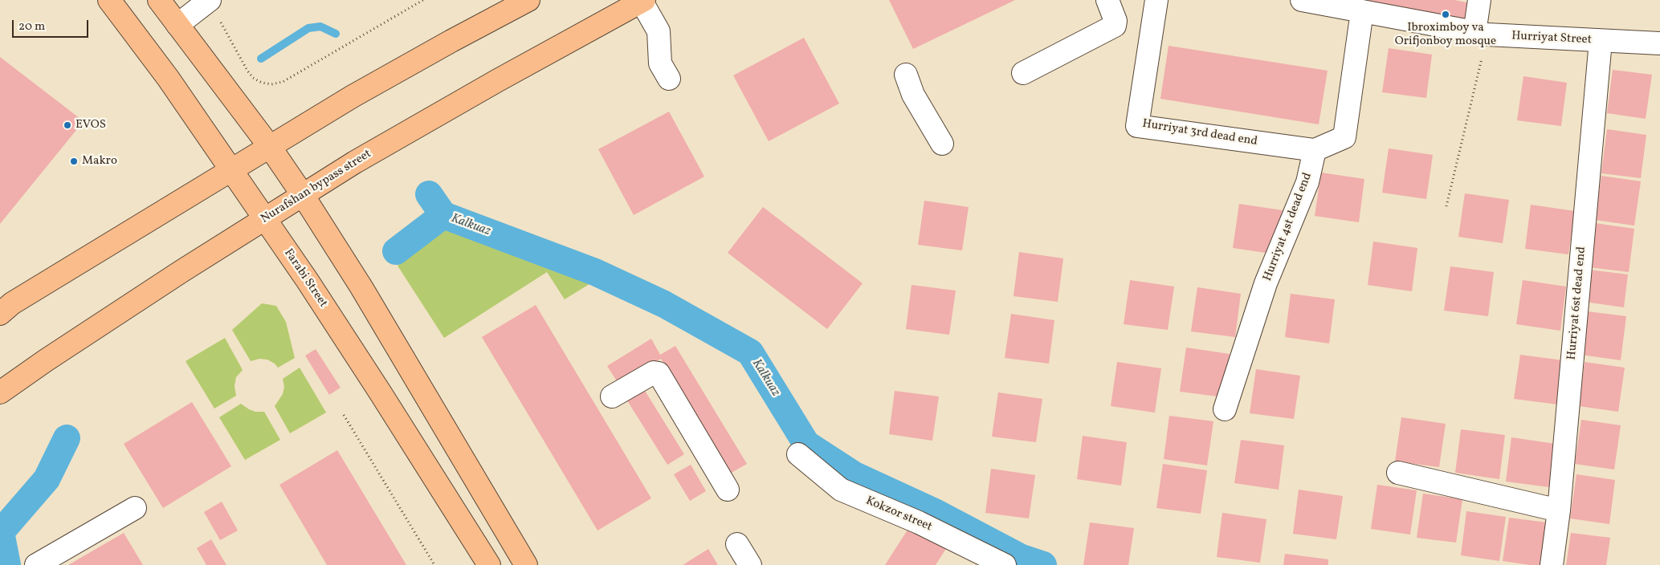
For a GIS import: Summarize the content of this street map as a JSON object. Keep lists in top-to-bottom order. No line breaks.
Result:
{"streets":{"main road":["Nurafshan bypass street","Farabi Street"],"street":["Hurriyat Street","Hurriyat 3rd dead end","Hurriyat 4st dead end","Hurriyat 6st dead end","Kokzor street"]},"crossings":[["Hurriyat Street","Hurriyat 6st dead end"],["Hurriyat 3rd dead end","Hurriyat 4st dead end"],["Nurafshan bypass street","Farabi Street"]],"water":["Kalkuaz"],"places":["Ibroximboy va Orifjonboy mosque","EVOS","Makro"],"scale_bar":"20 m"}
